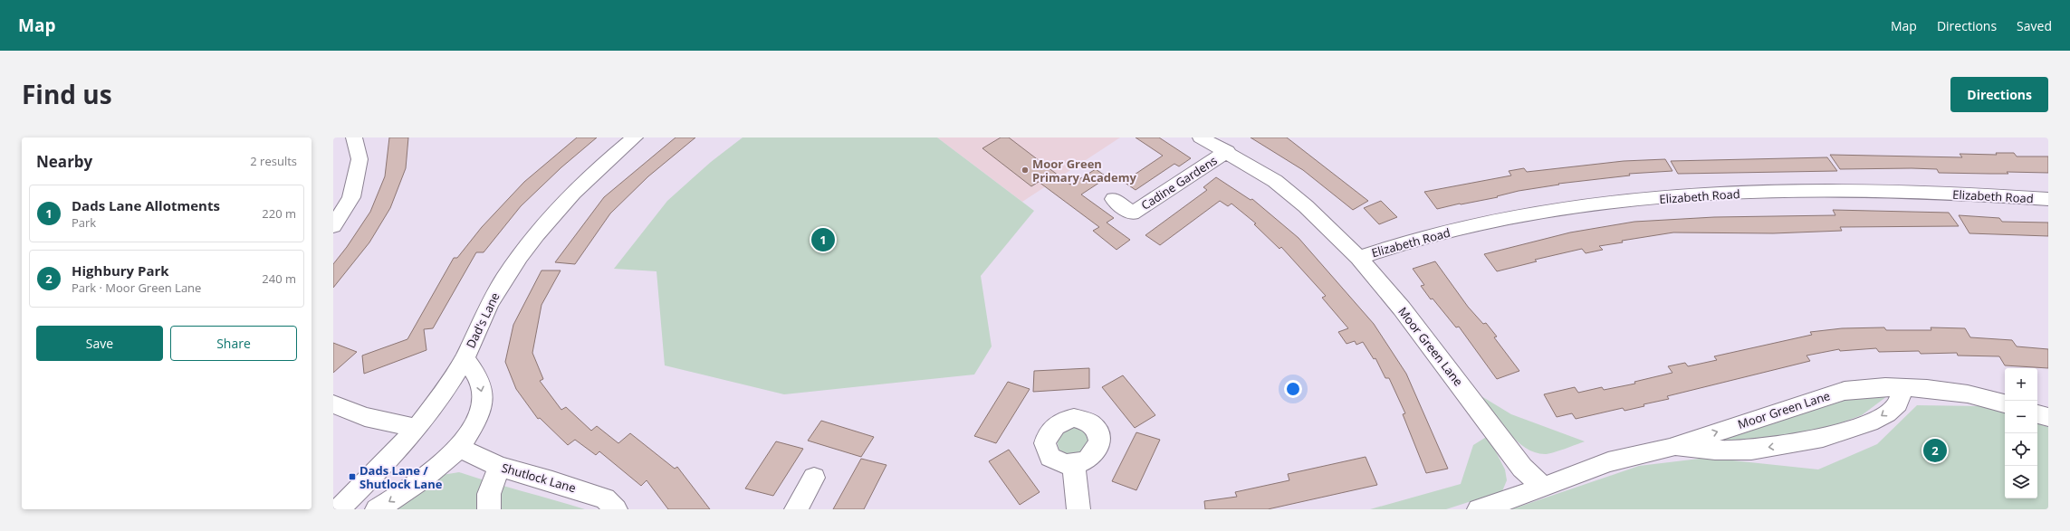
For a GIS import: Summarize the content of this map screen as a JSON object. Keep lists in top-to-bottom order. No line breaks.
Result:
{"streets":{"street":["Cadine Gardens","Elizabeth Road","Dad's Lane","Moor Green Lane","Shutlock Lane"]},"crossings":[["Cadine Gardens","Moor Green Lane"],["Elizabeth Road","Moor Green Lane"]],"places":{"other":["Moor Green Primary Academy"],"transit":["Dads Lane / Shutlock Lane"]},"page":{"header":"Map","nav":["Map","Directions","Saved"],"title":"Find us","buttons":["Directions",["Save","Share"]],"heading":["Nearby","2 results"],"list":[{"mark":"1","name":"Dads Lane Allotments","note":"Park","value":"220 m"},{"mark":"2","name":"Highbury Park","note":"Park · Moor Green Lane","value":"240 m"}],"pins":["1","2"],"map_buttons":["+","−"]}}
